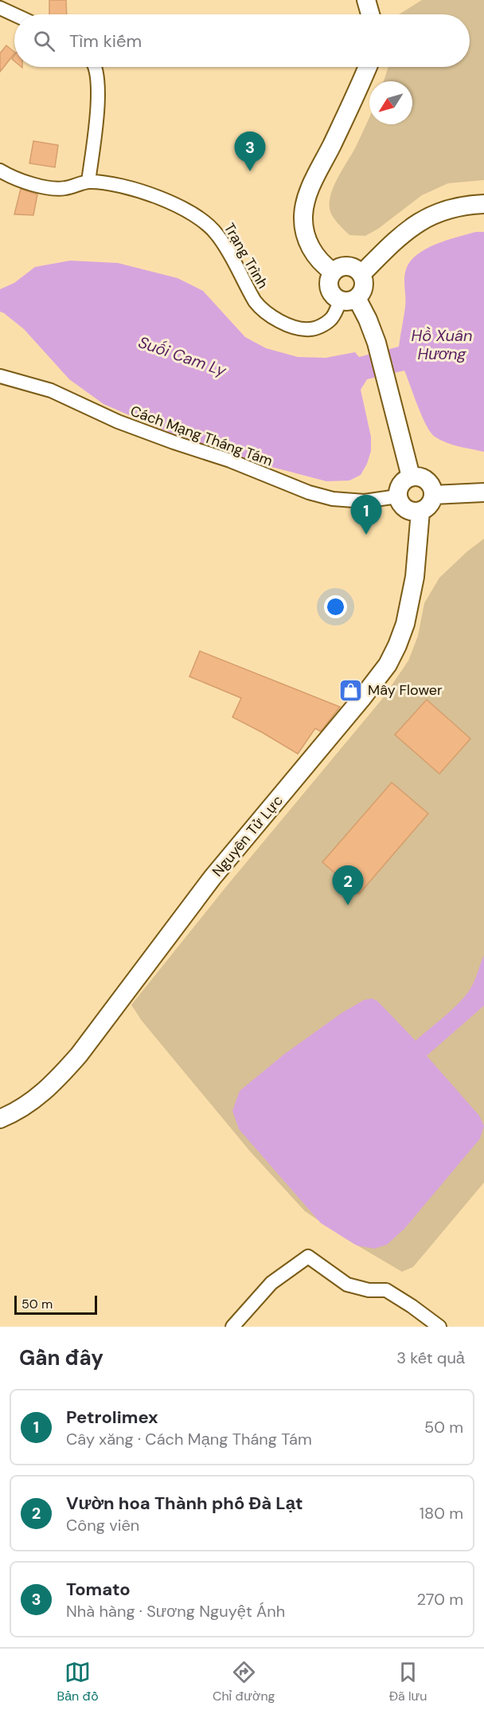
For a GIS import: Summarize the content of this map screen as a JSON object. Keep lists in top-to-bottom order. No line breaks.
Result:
{"streets":{"main road":["Nguyên Tử Lực"],"street":["Trạng Trình","Cách Mạng Tháng Tám"]},"crossings":[["Cách Mạng Tháng Tám","Nguyên Tử Lực"]],"water":["Hồ Xuân Hương","Suối Cam Ly"],"places":{"shop":["Mây Flower"]},"scale_bar":"50 m","north":"bottom left","page":{"search":"Tìm kiếm","pins":["3","1","2"],"scale":"50 m","heading":["Gần đây","3 kết quả"],"list":[{"mark":"1","name":"Petrolimex","note":"Cây xăng · Cách Mạng Tháng Tám","value":"50 m"},{"mark":"2","name":"Vườn hoa Thành phố Đà Lạt","note":"Công viên","value":"180 m"},{"mark":"3","name":"Tomato","note":"Nhà hàng · Sương Nguyệt Ánh","value":"270 m"}],"nav":["Bản đồ","Chỉ đường","Đã lưu"]}}
